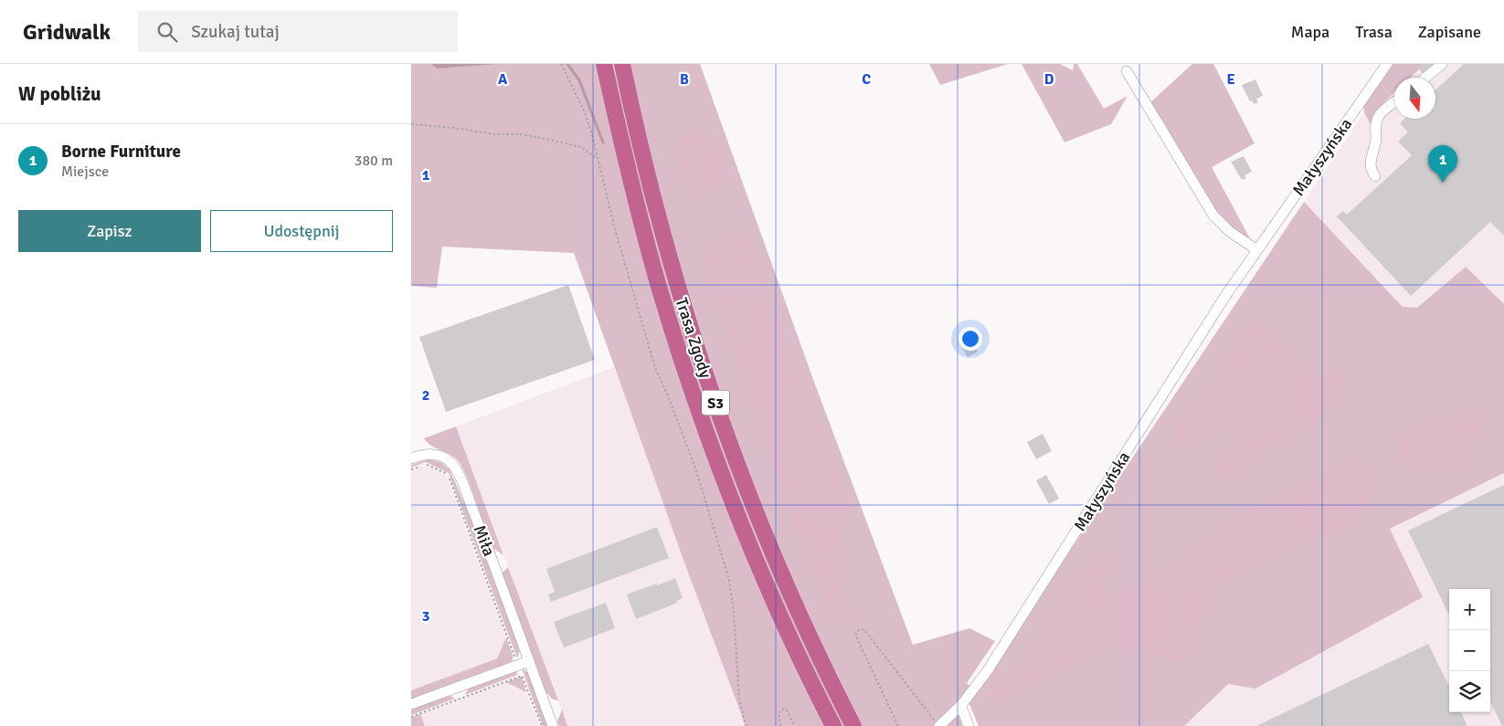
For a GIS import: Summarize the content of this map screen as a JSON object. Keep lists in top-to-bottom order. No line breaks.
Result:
{"streets":{"highway":["Trasa Zgody","S3"],"street":["Małyszyńska","Miła"]},"north":"bottom","page":{"header":"Gridwalk","search":"Szukaj tutaj","nav":["Mapa","Trasa","Zapisane"],"heading":"W pobliżu","list":[{"mark":"1","name":"Borne Furniture","note":"Miejsce","value":"380 m"}],"pins":"1","buttons":["Zapisz","Udostępnij"],"map_buttons":["+","−"]},"grid":{"columns":["A","B","C","D","E"],"rows":["1","2","3"]}}
